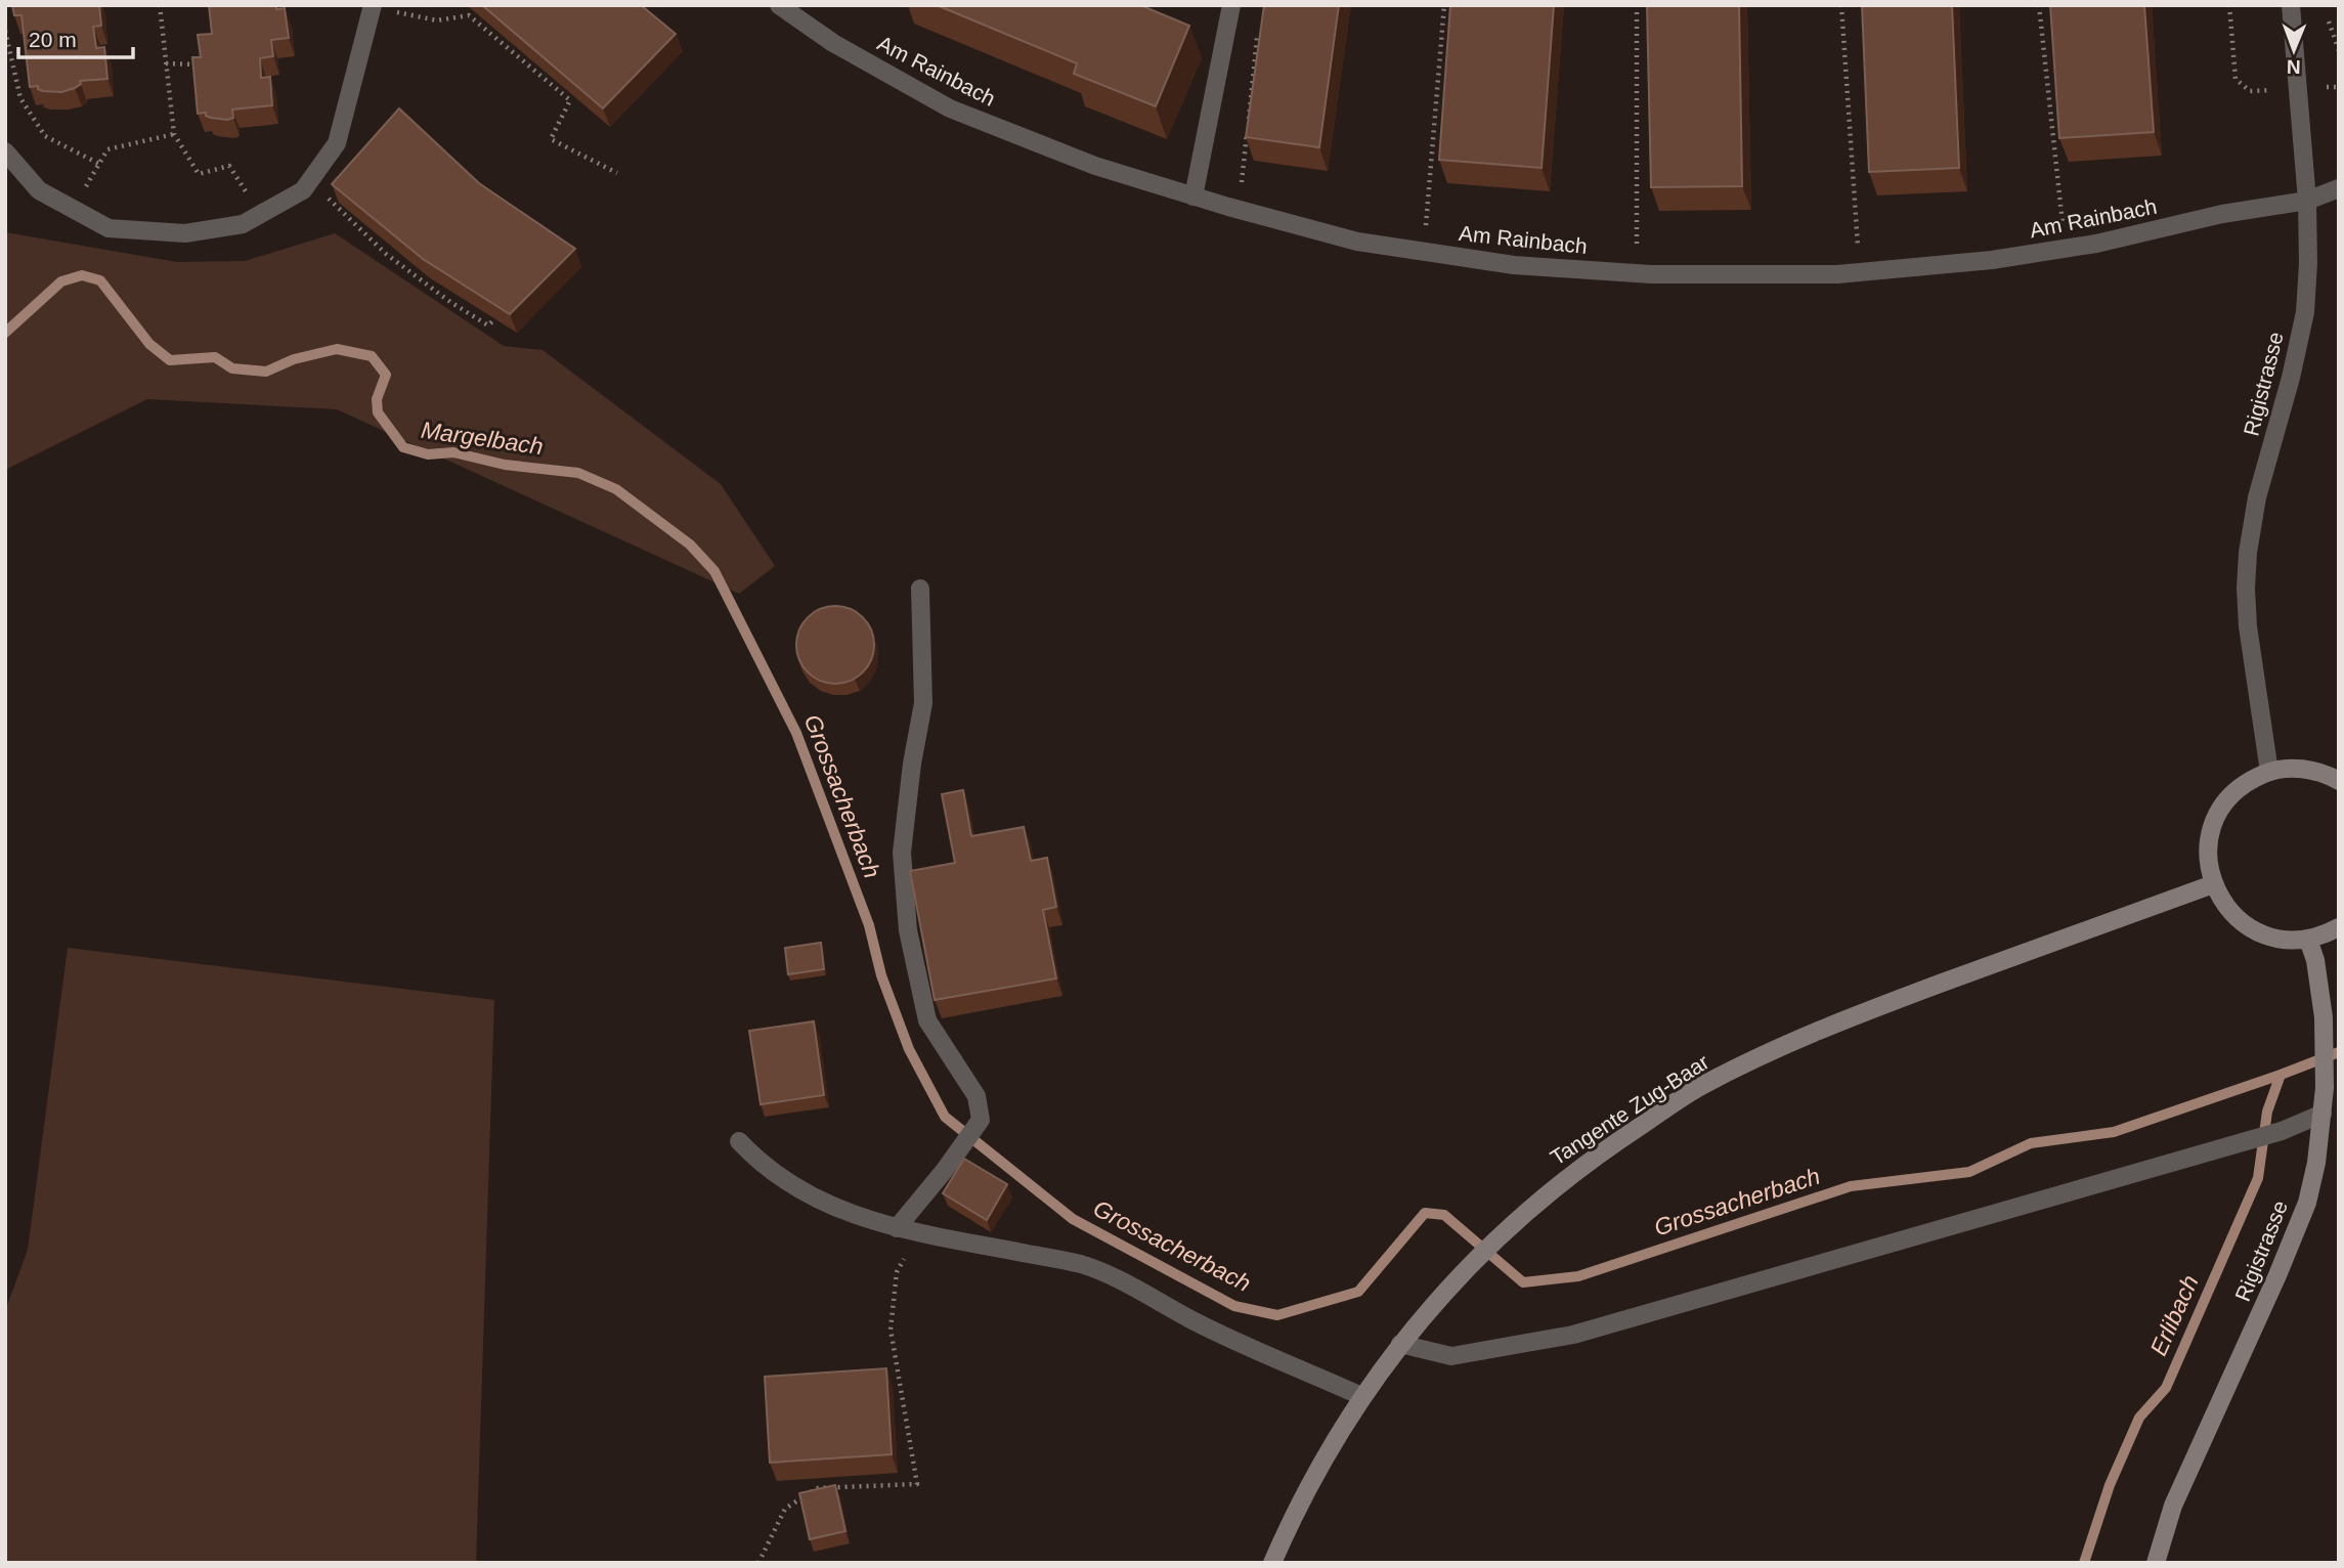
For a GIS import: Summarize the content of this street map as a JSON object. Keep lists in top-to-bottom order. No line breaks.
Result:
{"streets":{"main road":["Rigistrasse","Tangente Zug-Baar"],"street":["Am Rainbach"]},"crossings":[["Am Rainbach","Rigistrasse"]],"water":["Margelbach","Grossacherbach","Erlibach"],"scale_bar":"20 m","north":"bottom"}
